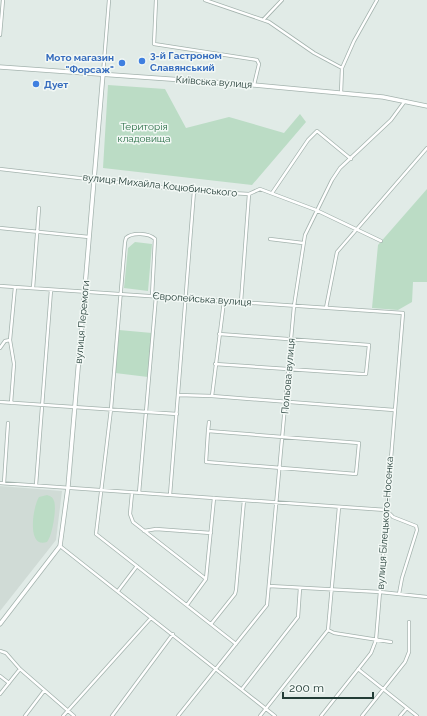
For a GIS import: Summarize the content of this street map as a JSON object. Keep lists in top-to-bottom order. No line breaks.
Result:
{"streets":{"street":["Київська вулиця","вулиця Михайла Коцюбинського","Європейська вулиця","вулиця Перемоги","Польова вулиця","вулиця Білецького-Носенка"]},"crossings":[["Київська вулиця","вулиця Перемоги"],["Київська вулиця","Польова вулиця"],["вулиця Михайла Коцюбинського","вулиця Перемоги"],["вулиця Михайла Коцюбинського","Польова вулиця"],["Європейська вулиця","вулиця Перемоги"],["Європейська вулиця","Польова вулиця"],["Європейська вулиця","вулиця Білецького-Носенка"]],"parks":["Територія кладовища"],"places":["3-й Гастроном Славянський","Мото магазин \"Форсаж\"","Дует"],"scale_bar":"200 m"}
